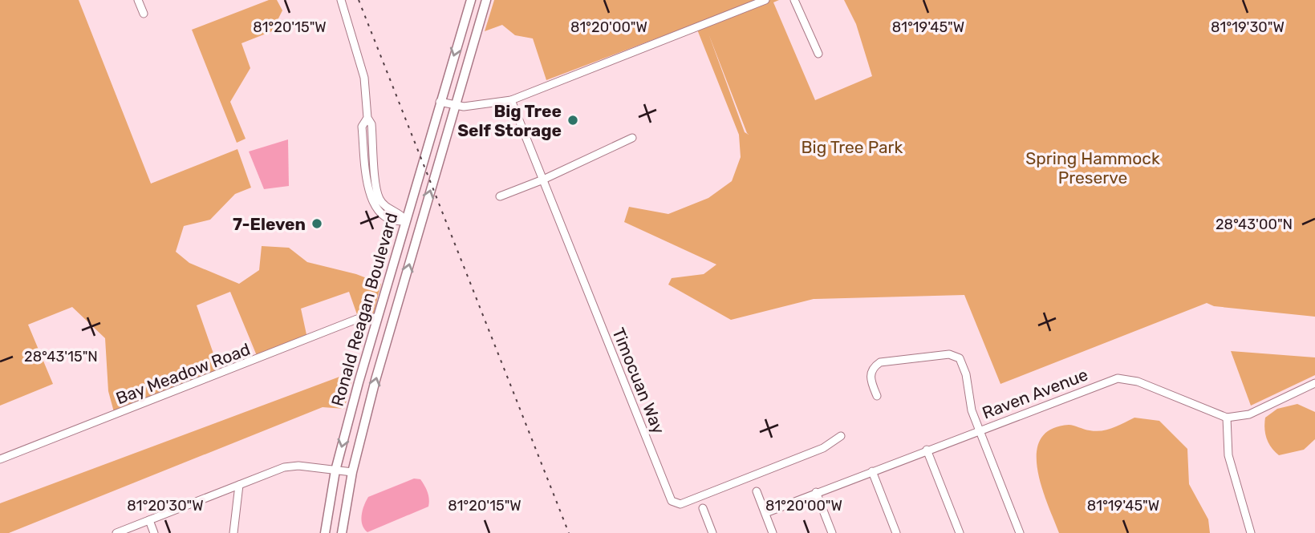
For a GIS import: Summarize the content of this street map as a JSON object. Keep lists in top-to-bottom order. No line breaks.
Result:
{"streets":{"main road":["Ronald Reagan Boulevard"],"street":["Bay Meadow Road","Timocuan Way","Raven Avenue"]},"crossings":[["Ronald Reagan Boulevard","Bay Meadow Road"]],"parks":["Big Tree Park","Spring Hammock Preserve"],"places":["Big Tree Self Storage","7-Eleven"],"coordinates":["81°20'15\"W","81°20'00\"W","81°19'45\"W","81°19'30\"W","28°43'00\"N","28°43'15\"N","81°20'30\"W"]}
